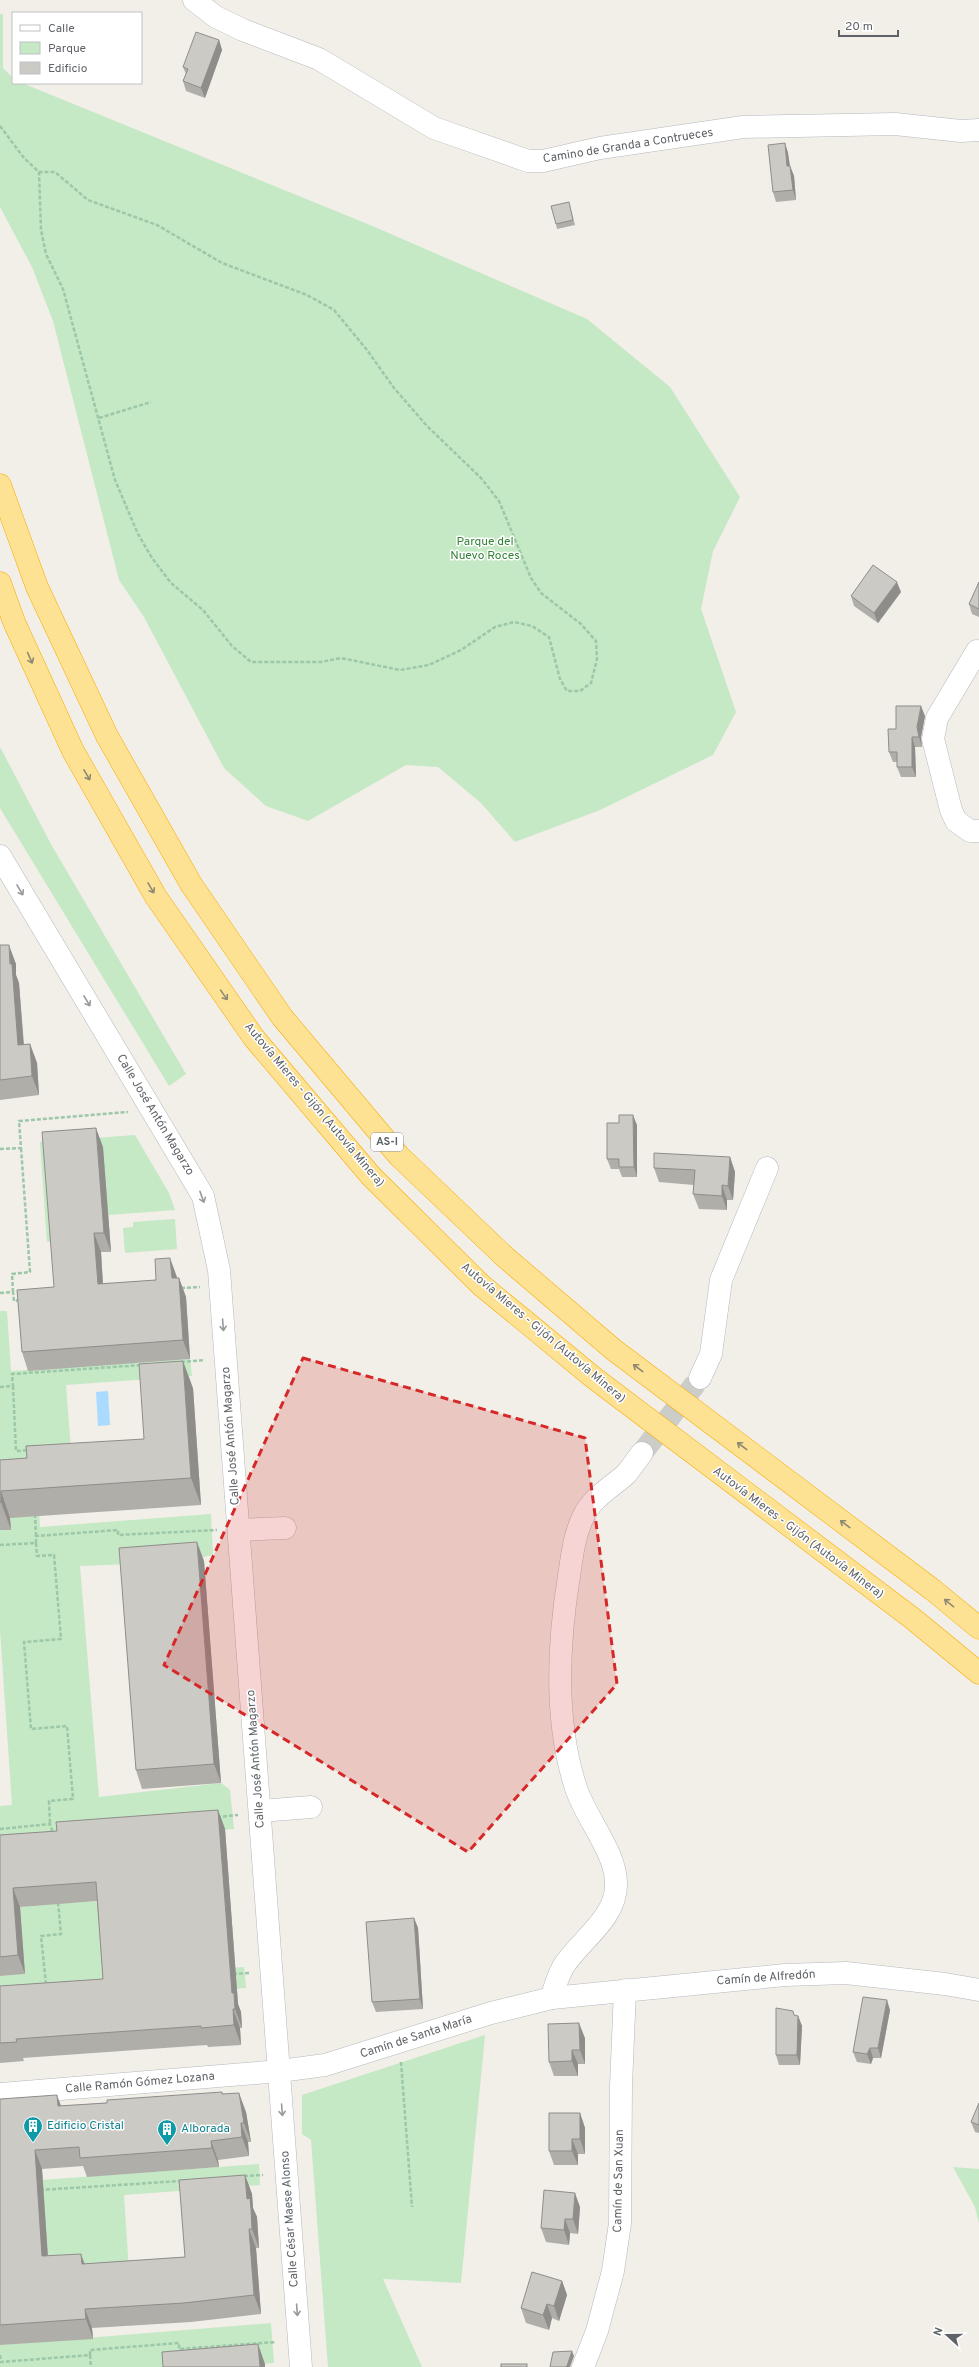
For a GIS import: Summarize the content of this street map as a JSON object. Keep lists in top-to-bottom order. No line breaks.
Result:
{"streets":{"highway":["Autovía Mieres - Gijón (Autovía Minera)","AS-I"],"street":["Camino de Granda a Contrueces","Calle José Antón Magarzo","Camín de Alfredón","Camín de Santa María","Calle Ramón Gómez Lozana","Camín de San Xuan","Calle César Maese Alonso"]},"crossings":[["Calle José Antón Magarzo","Camín de Santa María"],["Calle José Antón Magarzo","Calle Ramón Gómez Lozana"],["Calle José Antón Magarzo","Calle César Maese Alonso"],["Camín de Alfredón","Camín de Santa María"],["Camín de Alfredón","Camín de San Xuan"],["Camín de Santa María","Calle Ramón Gómez Lozana"],["Camín de Santa María","Calle César Maese Alonso"],["Calle Ramón Gómez Lozana","Calle César Maese Alonso"]],"one_way":["Calle José Antón Magarzo","Calle César Maese Alonso"],"parks":["Parque del Nuevo Roces"],"places":{"building":["Edificio Cristal","Alborada"]},"legend":["Calle","Parque","Edificio"],"scale_bar":"20 m","north":"left"}
